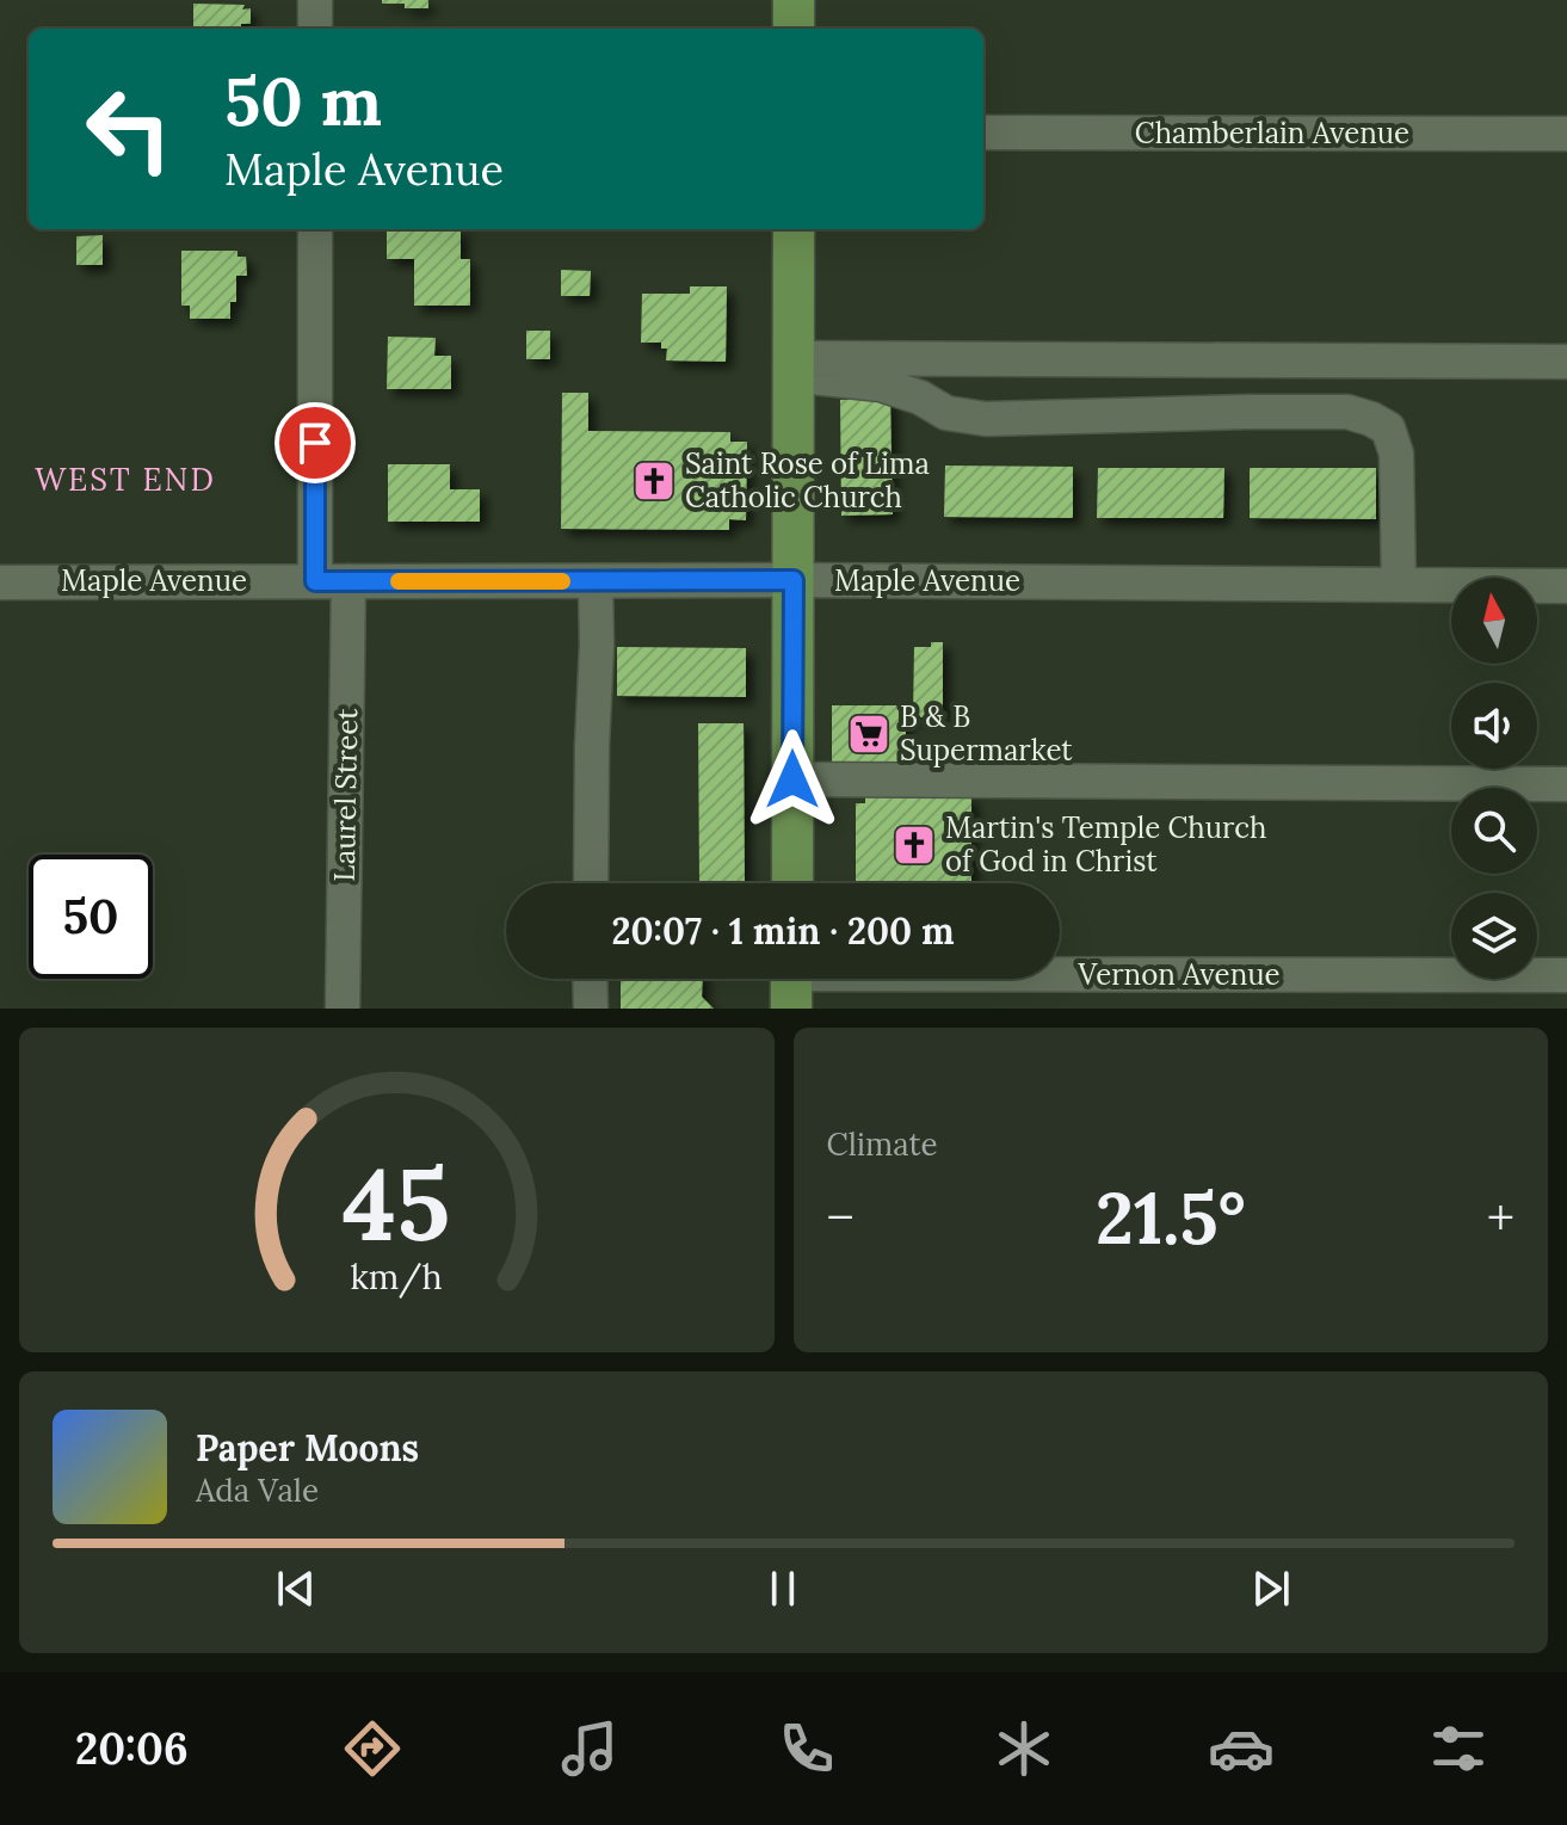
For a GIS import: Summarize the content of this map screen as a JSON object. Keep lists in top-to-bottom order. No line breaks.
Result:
{"streets":{"street":["Chamberlain Avenue","Maple Avenue","Laurel Street","Vernon Avenue"]},"crossings":[["Maple Avenue","Laurel Street"]],"districts":["WEST END"],"places":{"church":["Saint Rose of Lima Catholic Church","Martin's Temple Church of God in Christ"],"supermarket":["B & B Supermarket"]},"north":"top","page":{"turn":["50 m","Maple Avenue"],"limit":"50","trip":"20:07 · 1 min · 200 m","tile":"Climate","heat":["−","21.5°","+"],"song":["Paper Moons","Ada Vale"],"tabs":"20:06","gauge":["45","km/h"]}}
